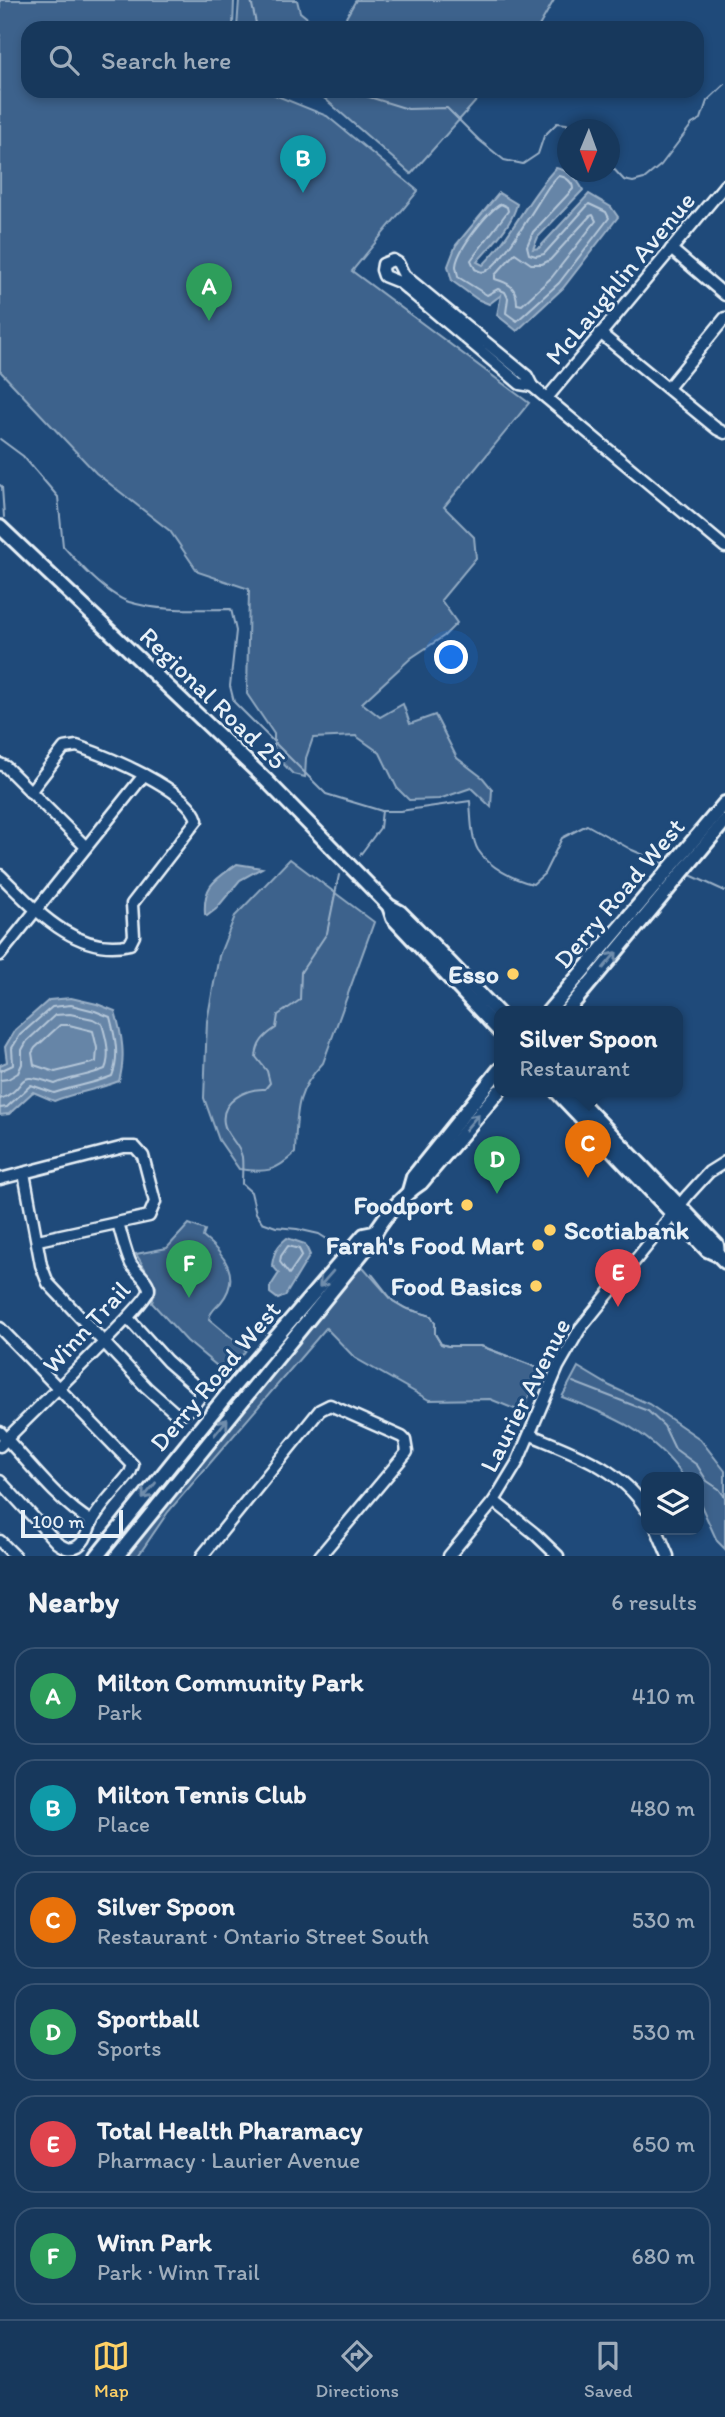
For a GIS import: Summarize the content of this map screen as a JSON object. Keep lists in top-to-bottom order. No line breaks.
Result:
{"streets":{"main road":["Regional Road 25","Derry Road West"],"street":["McLaughlin Avenue","Winn Trail","Laurier Avenue"]},"places":["Esso","Foodport","Scotiabank","Farah's Food Mart","Food Basics"],"scale_bar":"100 m","north":"bottom","page":{"search":"Search here","pins":["B","A","C","D","F","E"],"popup":["Silver Spoon","Restaurant"],"scale":"100 m","heading":["Nearby","6 results"],"list":[{"mark":"A","name":"Milton Community Park","note":"Park","value":"410 m"},{"mark":"B","name":"Milton Tennis Club","note":"Place","value":"480 m"},{"mark":"C","name":"Silver Spoon","note":"Restaurant · Ontario Street South","value":"530 m"},{"mark":"D","name":"Sportball","note":"Sports","value":"530 m"},{"mark":"E","name":"Total Health Pharamacy","note":"Pharmacy · Laurier Avenue","value":"650 m"},{"mark":"F","name":"Winn Park","note":"Park · Winn Trail","value":"680 m"}],"nav":["Map","Directions","Saved"]}}
